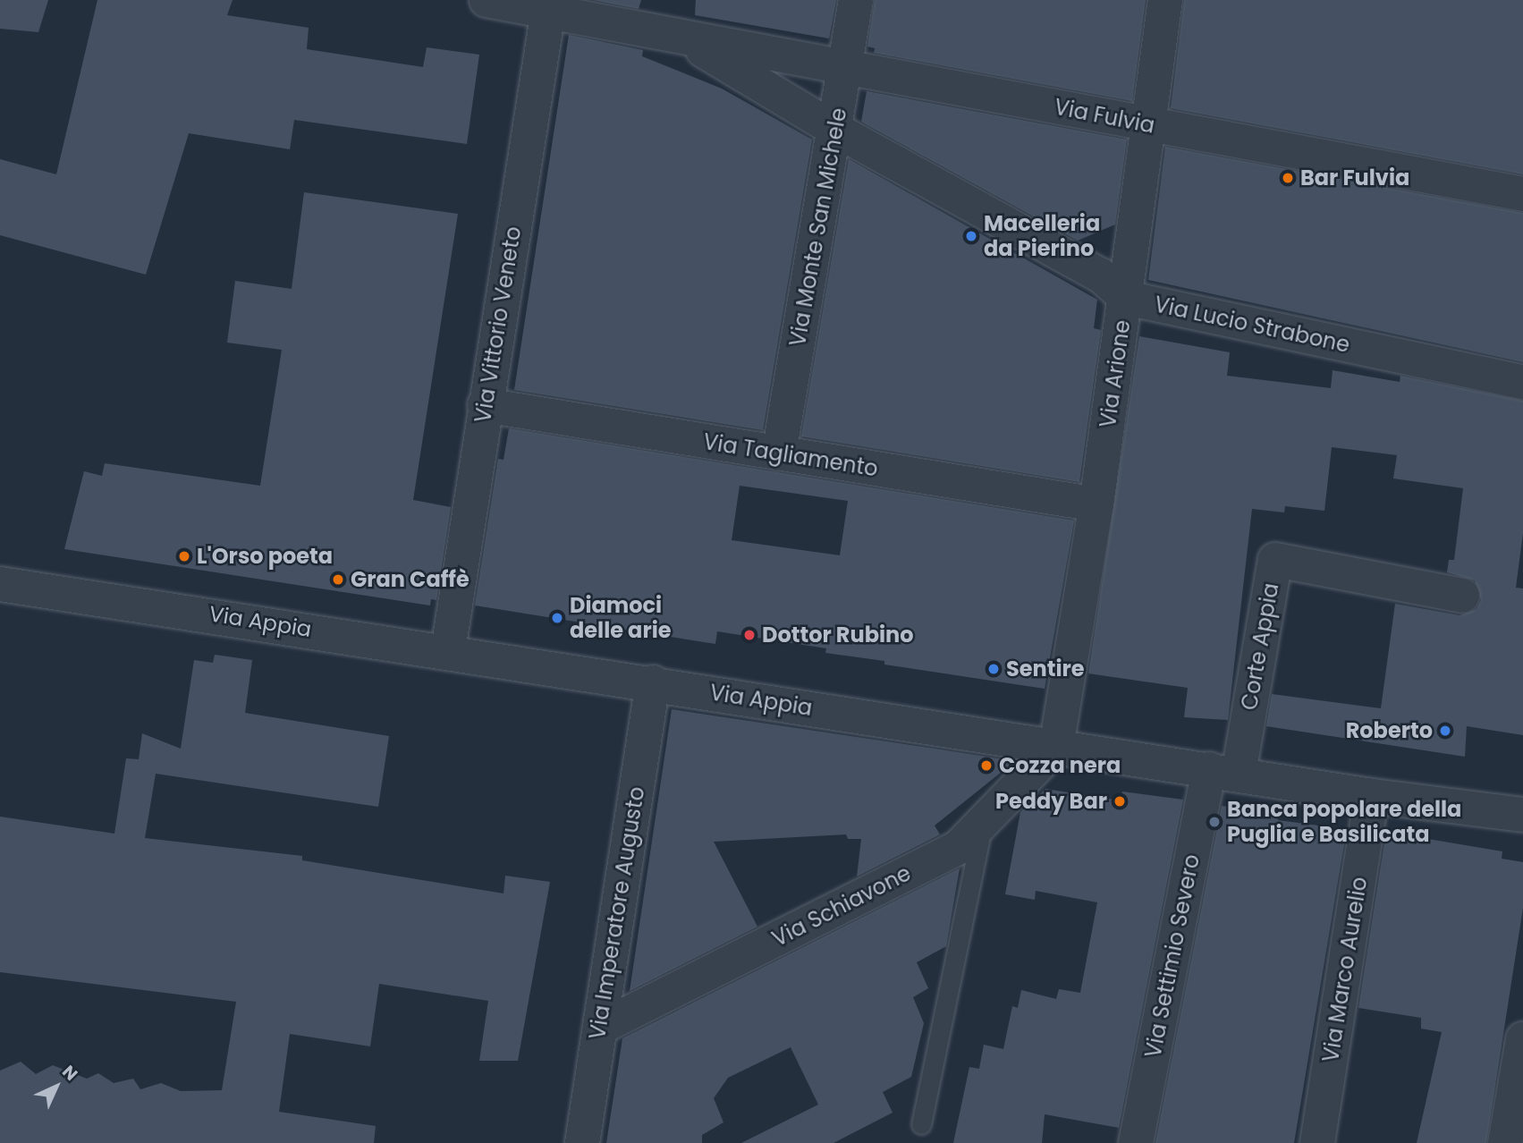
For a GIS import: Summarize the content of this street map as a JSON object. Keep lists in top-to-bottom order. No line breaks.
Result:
{"streets":{"street":["Via Fulvia","Via Monte San Michele","Via Vittorio Veneto","Via Lucio Strabone","Via Arione","Via Tagliamento","Via Appia","Corte Appia","Via Schiavone","Via Imperatore Augusto","Via Settimio Severo","Via Marco Aurelio"]},"crossings":[["Via Fulvia","Via Monte San Michele"],["Via Fulvia","Via Vittorio Veneto"],["Via Fulvia","Via Lucio Strabone"],["Via Fulvia","Via Arione"],["Via Monte San Michele","Via Lucio Strabone"],["Via Monte San Michele","Via Tagliamento"],["Via Vittorio Veneto","Via Tagliamento"],["Via Vittorio Veneto","Via Appia"],["Via Lucio Strabone","Via Arione"],["Via Arione","Via Tagliamento"],["Via Arione","Via Appia"],["Via Arione","Via Schiavone"],["Via Appia","Corte Appia"],["Via Appia","Via Schiavone"],["Via Appia","Via Imperatore Augusto"],["Via Appia","Via Settimio Severo"],["Via Appia","Via Marco Aurelio"],["Corte Appia","Via Settimio Severo"],["Via Schiavone","Via Imperatore Augusto"]],"places":["Bar Fulvia","Macelleria da Pierino","L'Orso poeta","Gran Caffè","Diamoci delle arie","Dottor Rubino","Sentire","Roberto","Cozza nera","Peddy Bar","Banca popolare della Puglia e Basilicata"],"north":"top right"}
